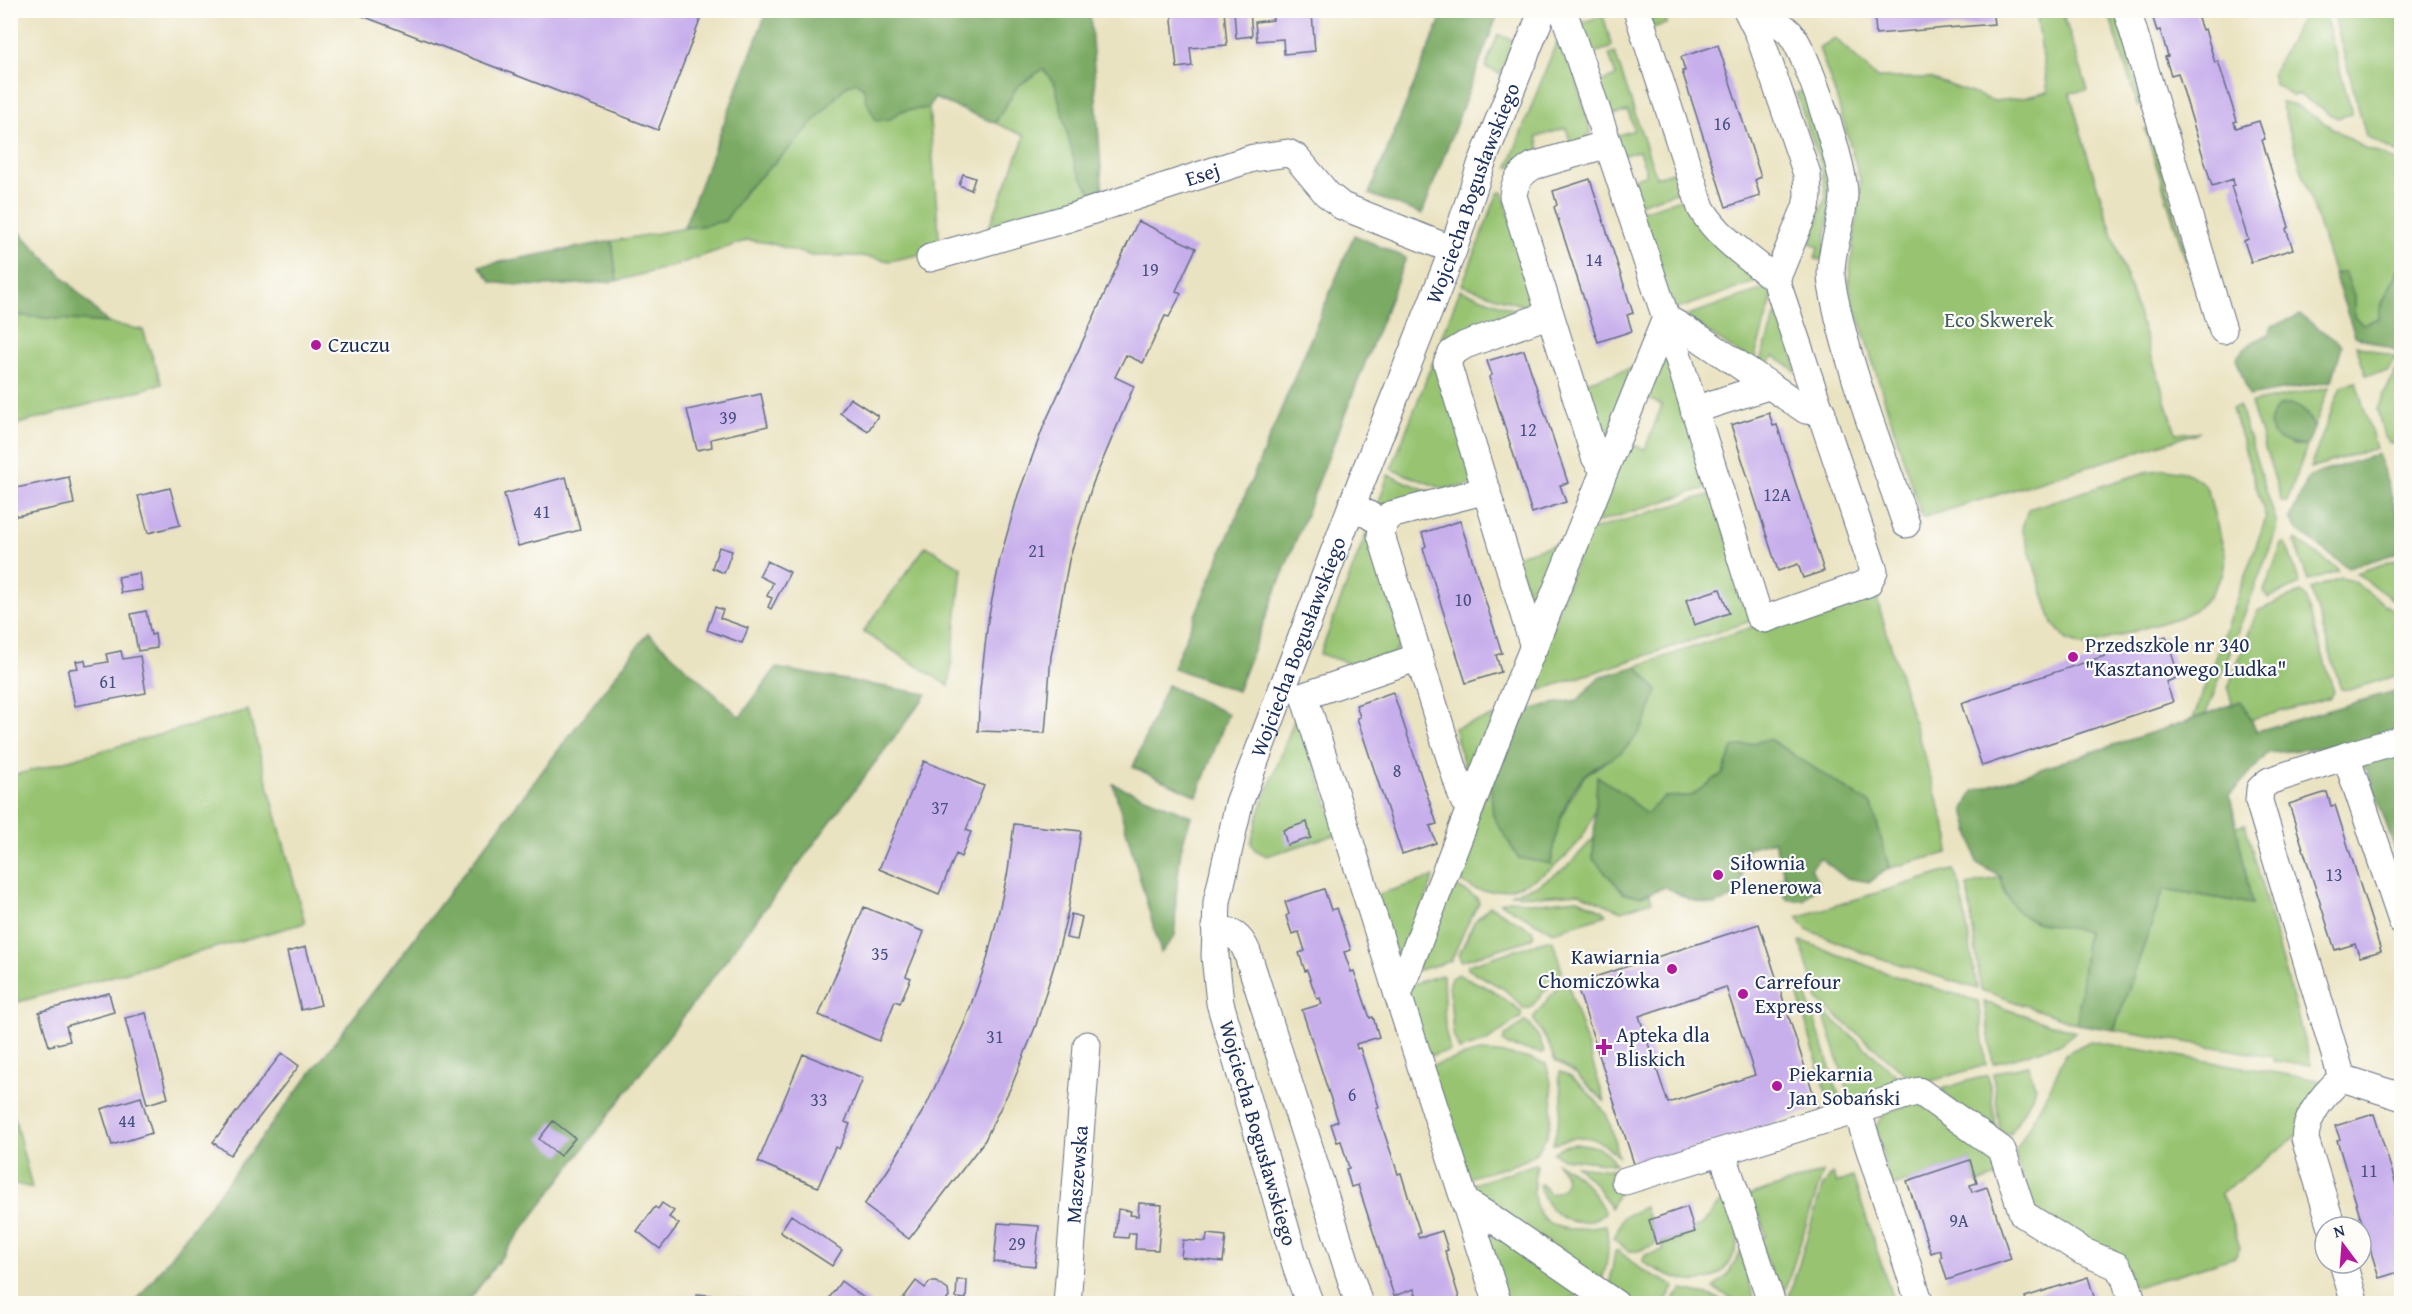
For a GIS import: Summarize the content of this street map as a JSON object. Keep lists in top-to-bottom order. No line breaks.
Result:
{"streets":{"street":["Esej","Wojciecha Bogusławskiego","Maszewska"]},"crossings":[["Esej","Wojciecha Bogusławskiego"]],"parks":["Eco Skwerek"],"places":{"other":["Czuczu","Przedszkole nr 340 \"Kasztanowego Ludka\"","Siłownia Plenerowa","Kawiarnia Chomiczówka","Carrefour Express","Piekarnia Jan Sobański"],"health":["Apteka dla Bliskich"]},"house_numbers":["16","14","19","39","12","12A","41","21","10","61","8","37","13","35","31","6","33","44","11","9A","29"],"north":"top"}
